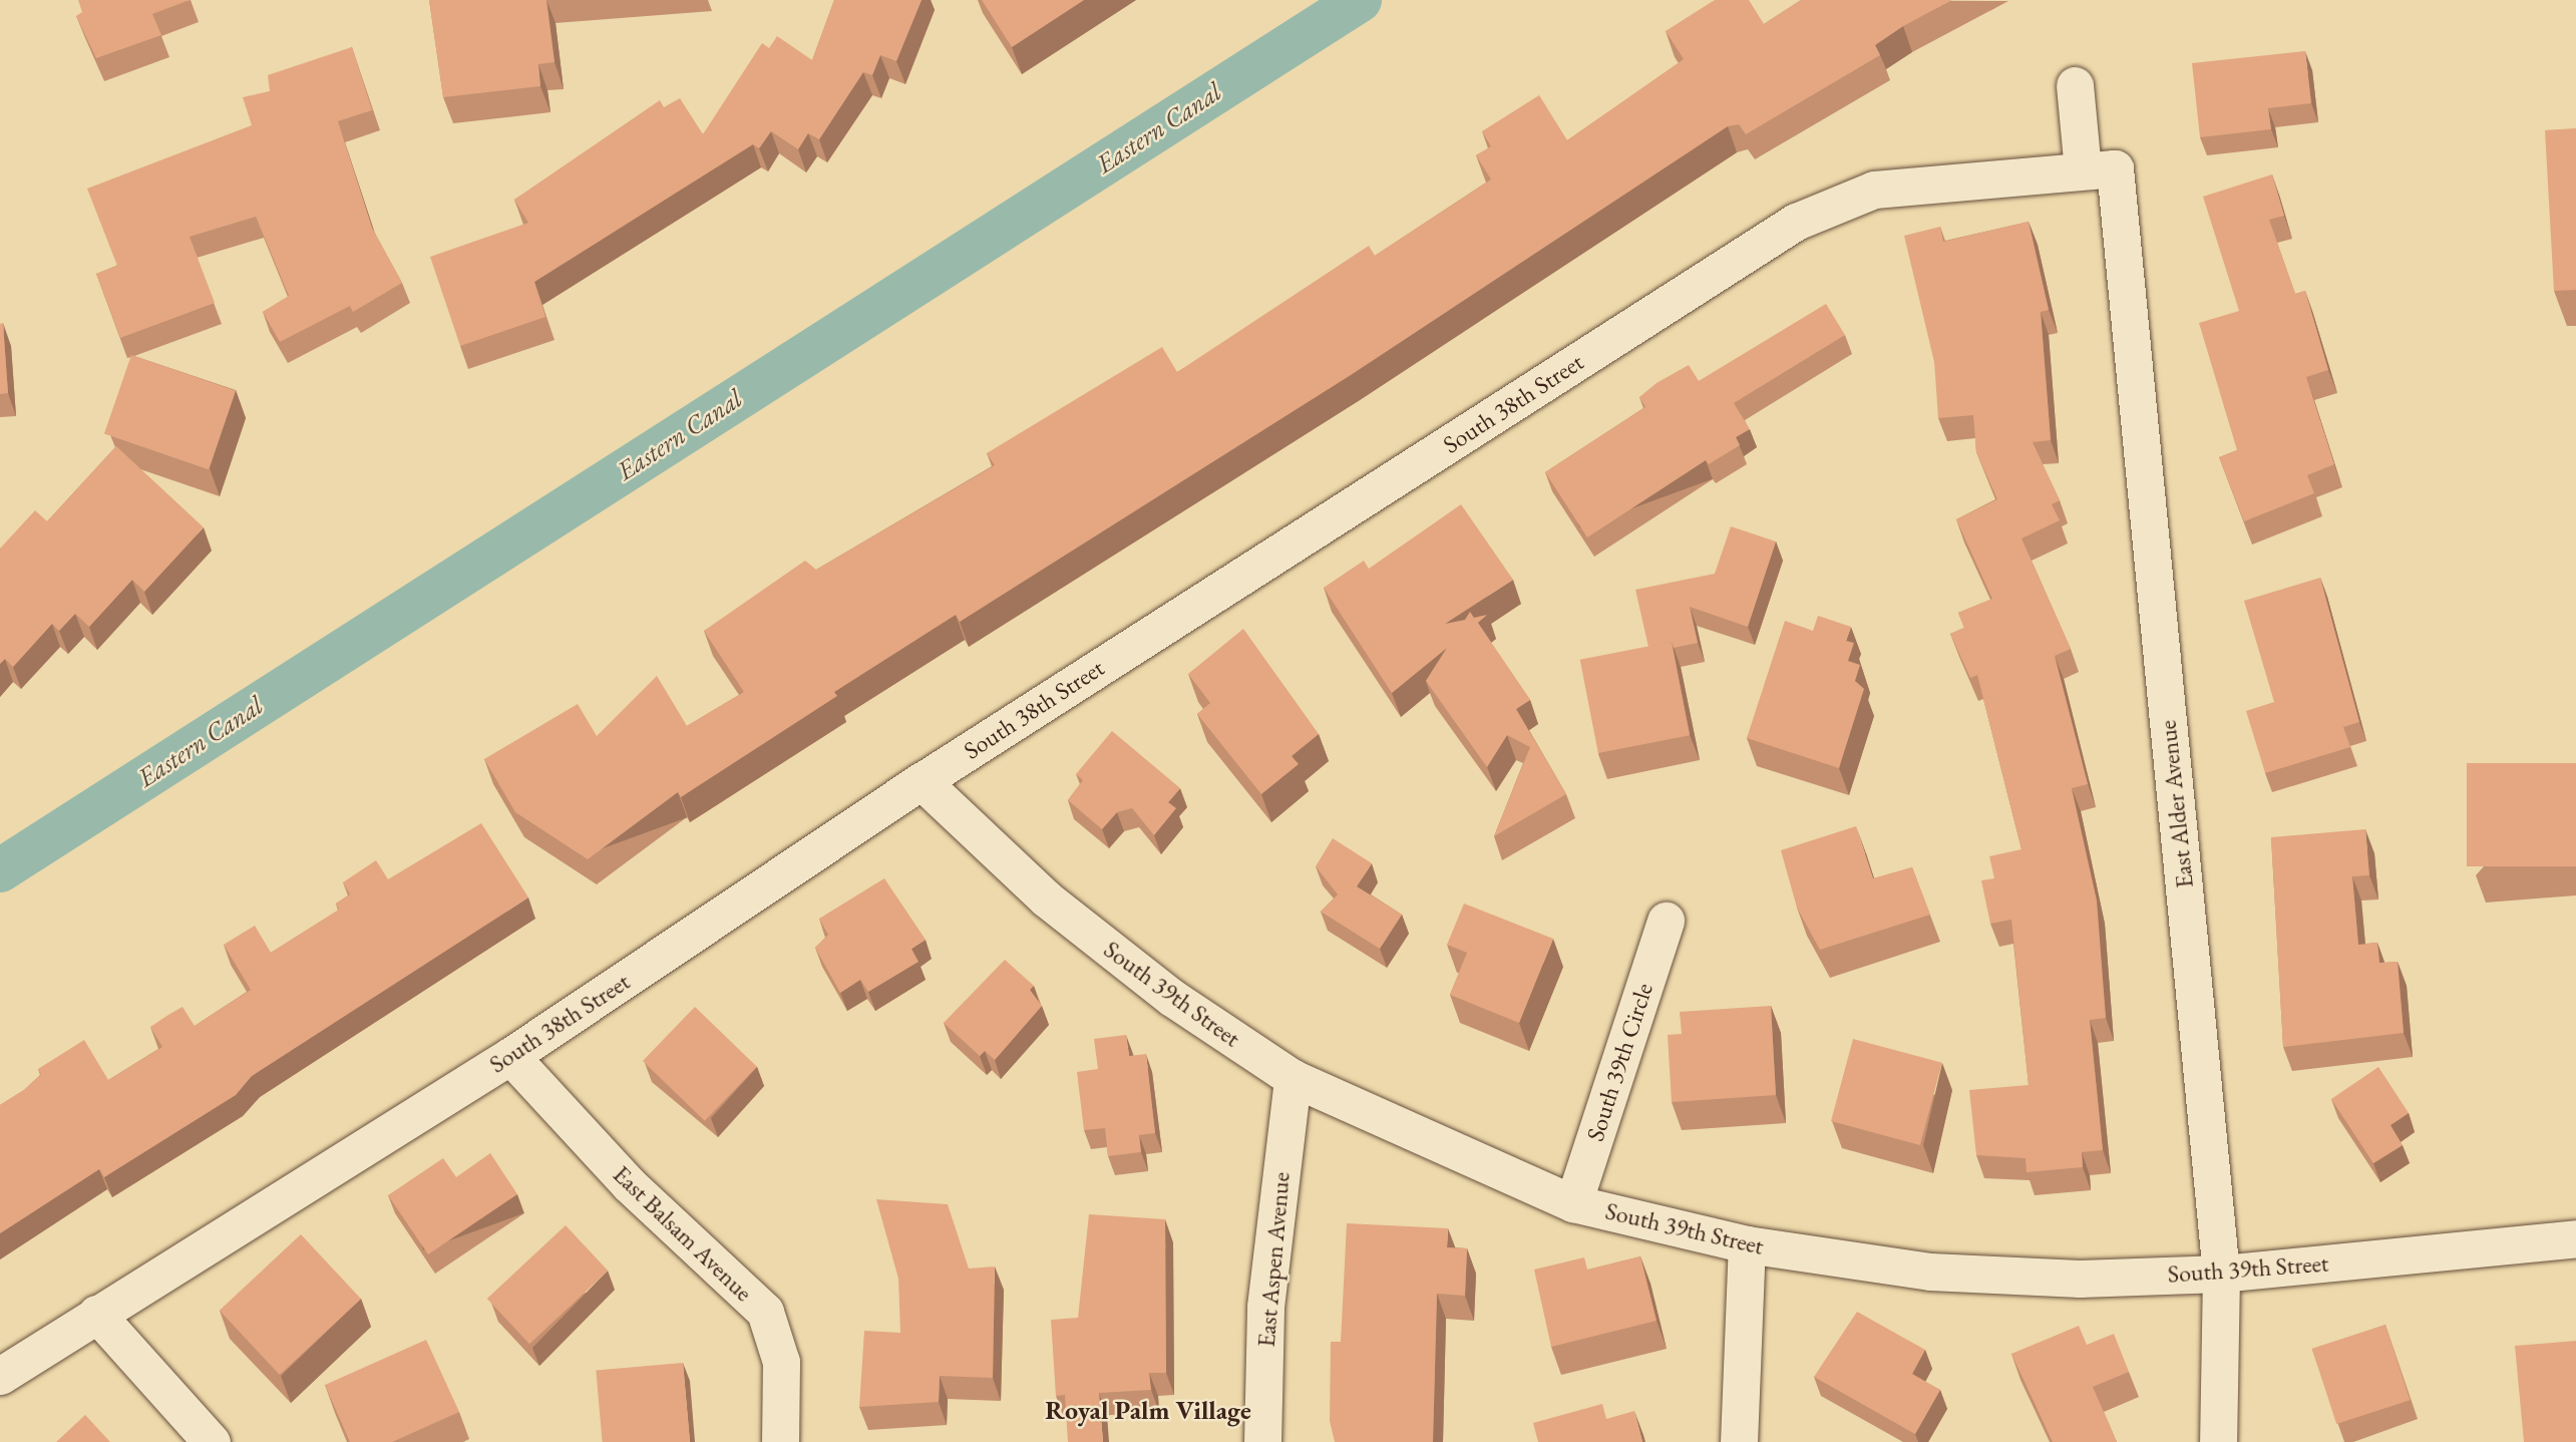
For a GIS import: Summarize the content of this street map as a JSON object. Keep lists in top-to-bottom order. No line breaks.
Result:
{"streets":{"street":["South 38th Street","East Alder Avenue","South 39th Street","South 39th Circle","East Balsam Avenue","East Aspen Avenue"]},"crossings":[["South 38th Street","East Alder Avenue"],["South 38th Street","South 39th Street"],["South 38th Street","East Balsam Avenue"],["East Alder Avenue","South 39th Street"],["South 39th Street","South 39th Circle"],["South 39th Street","East Aspen Avenue"]],"districts":["Royal Palm Village"],"water":["Eastern Canal"]}
